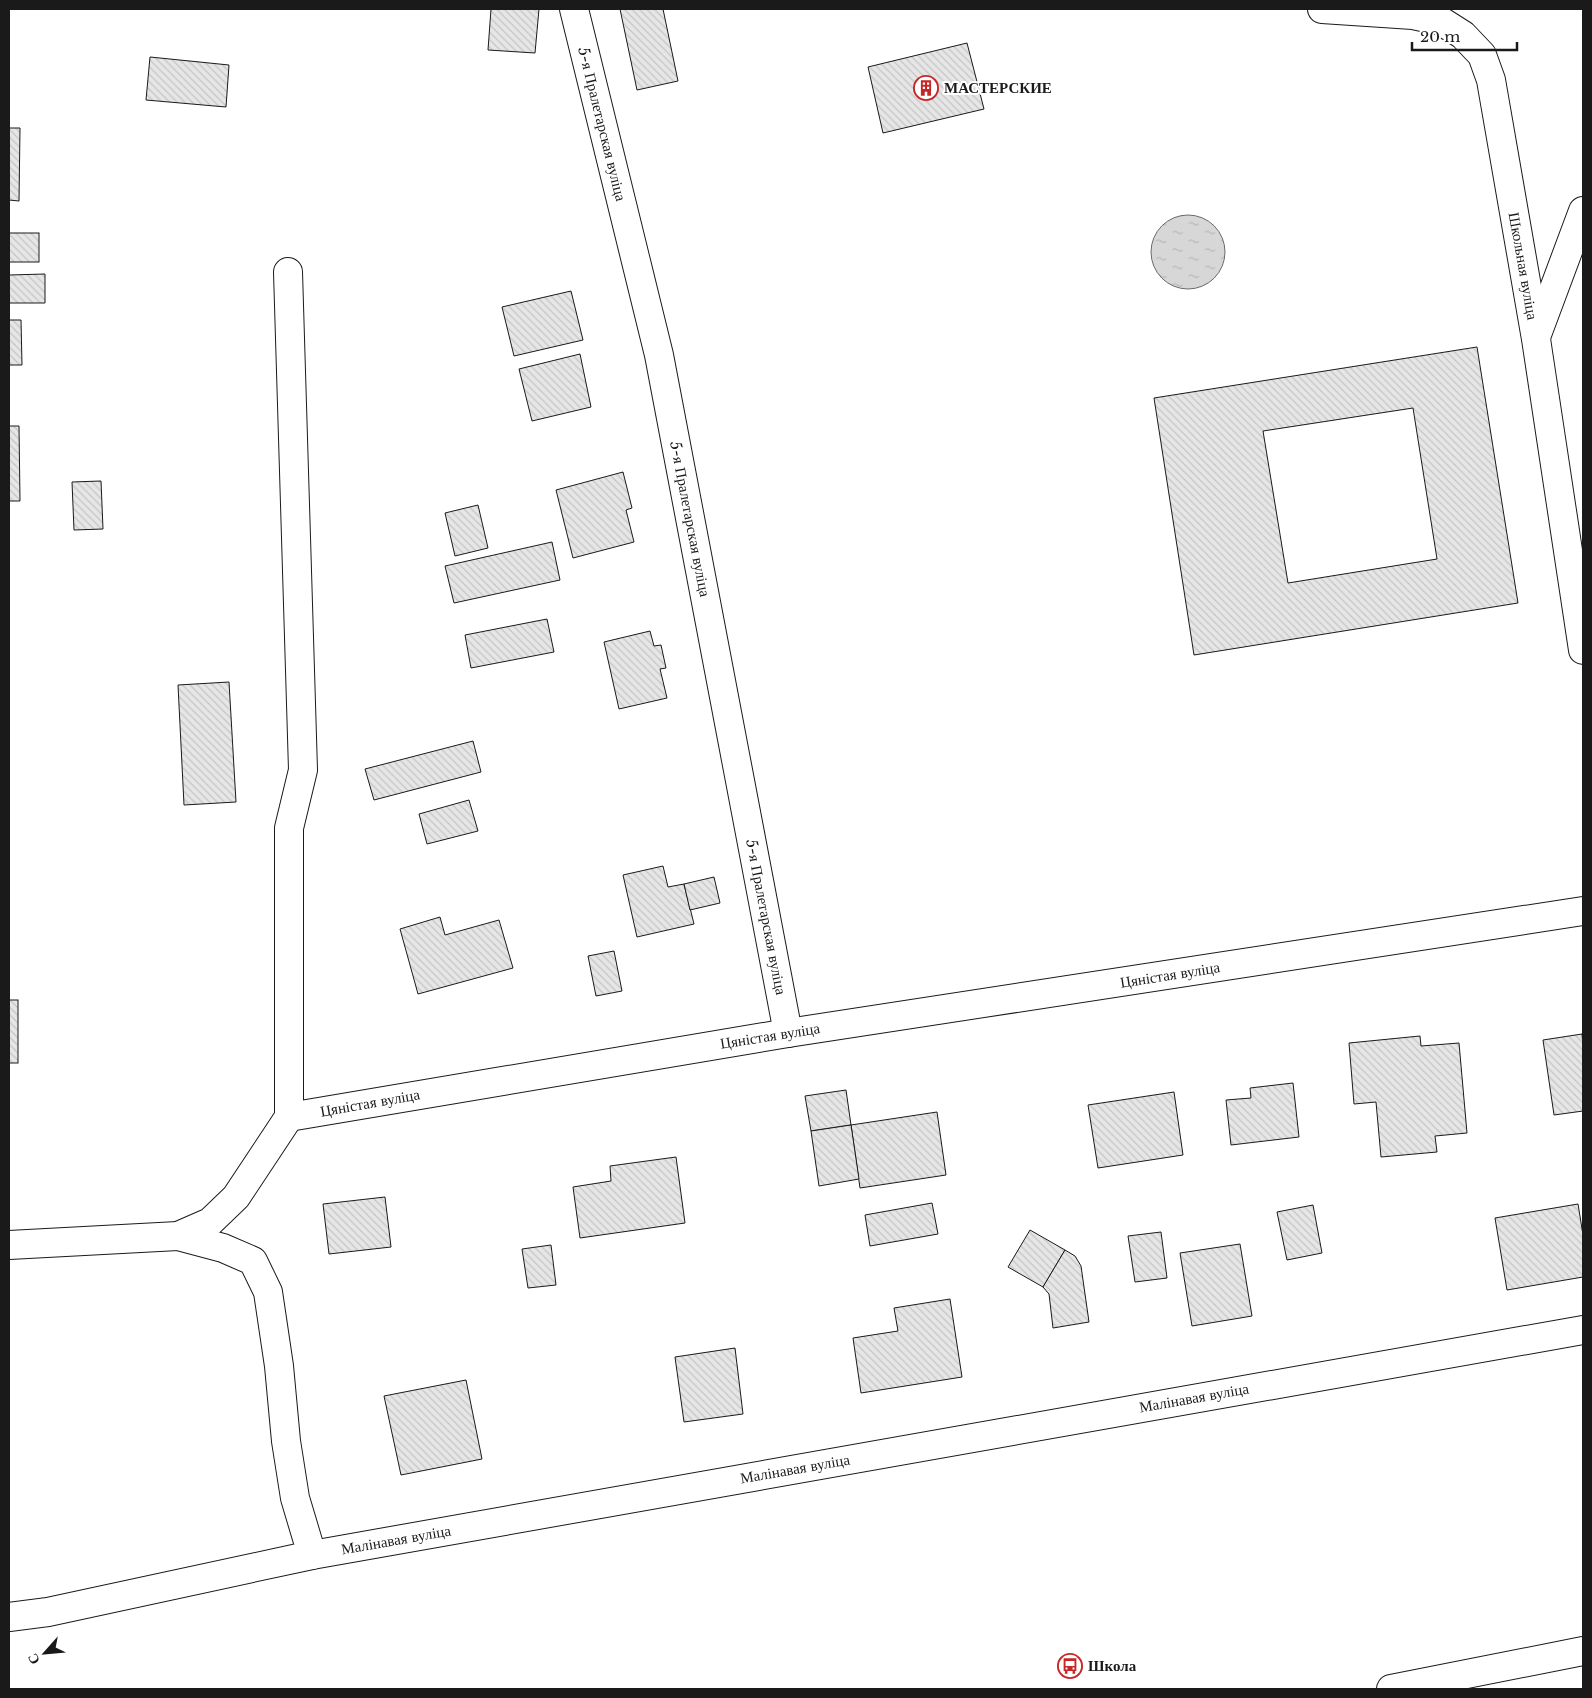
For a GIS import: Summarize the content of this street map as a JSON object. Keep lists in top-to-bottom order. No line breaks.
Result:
{"streets":{"street":["5-я Пралетарская вуліца","Школьная вуліца","Цяністая вуліца","Малінавая вуліца"]},"crossings":[["5-я Пралетарская вуліца","Цяністая вуліца"]],"places":{"building":["МАСТЕРСКИЕ"],"bus stop":["Школа"]},"scale_bar":"20 m","north":"bottom left"}
